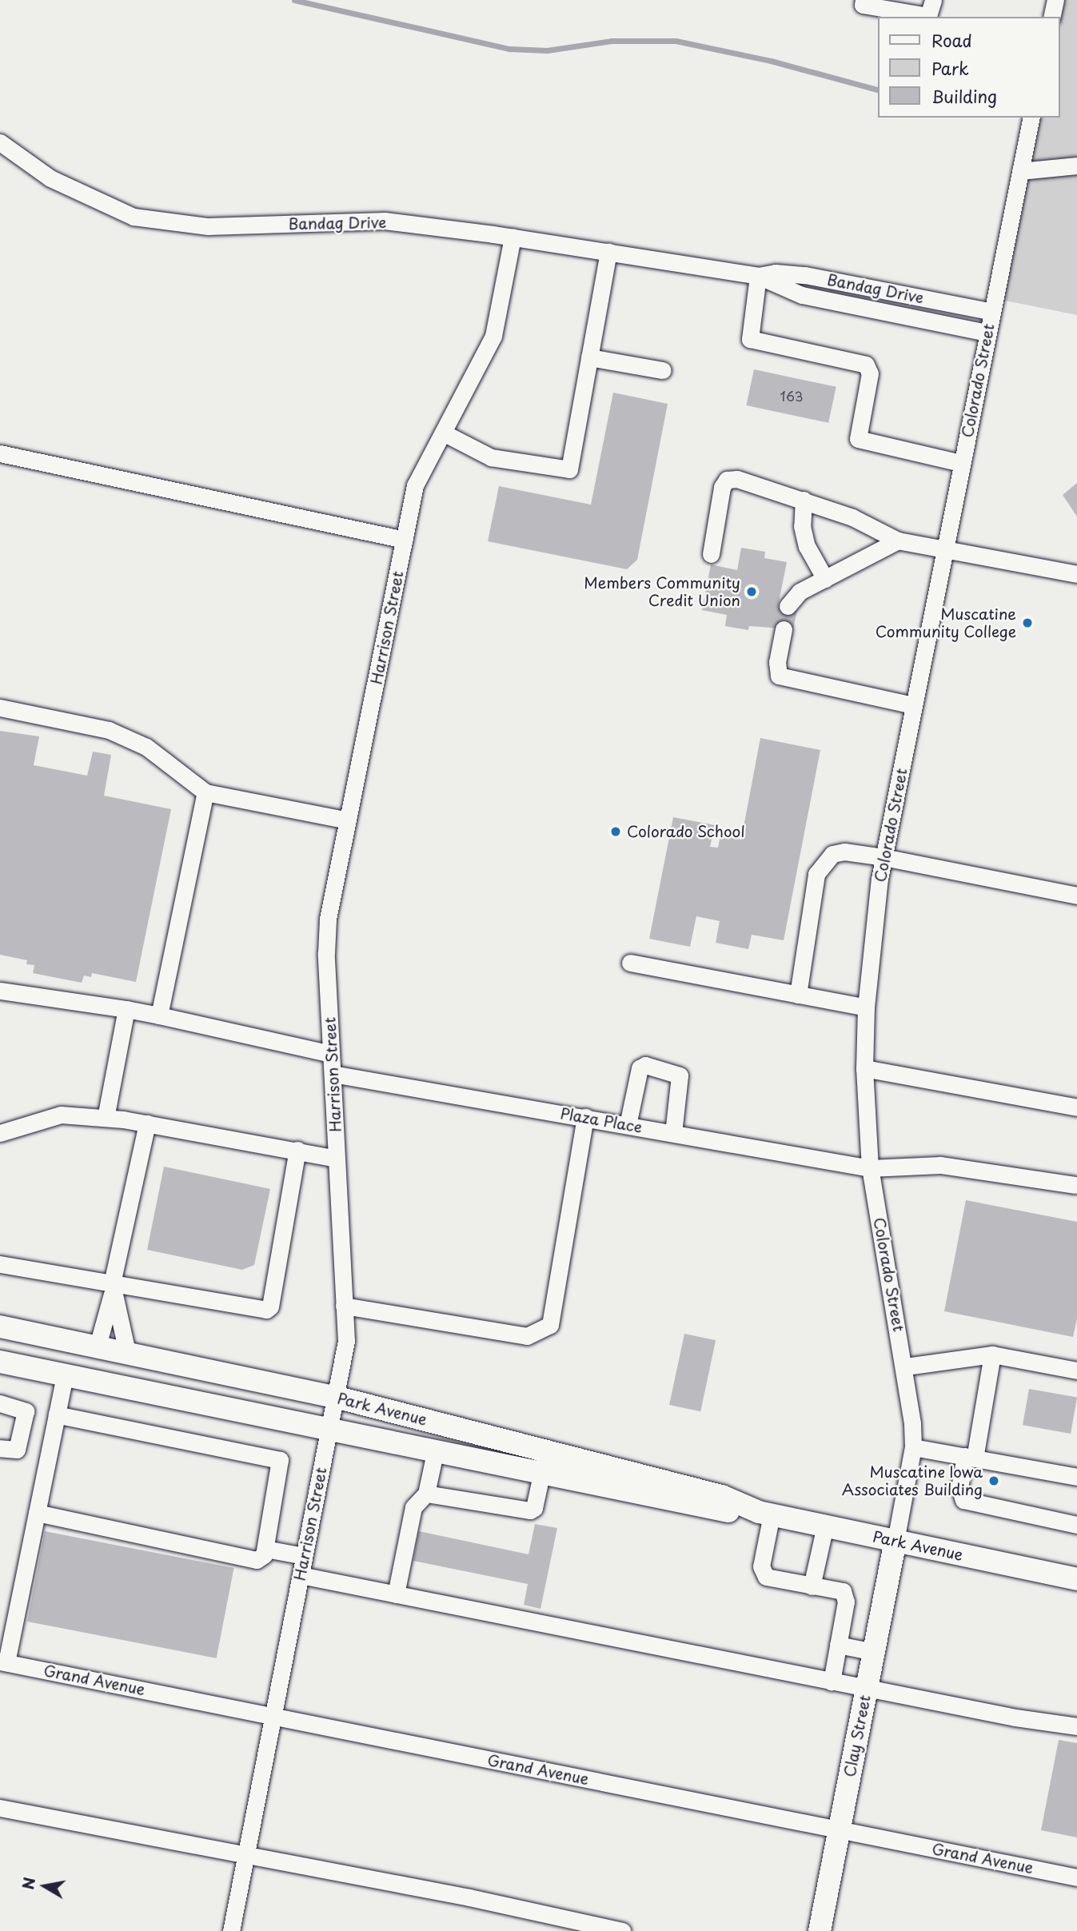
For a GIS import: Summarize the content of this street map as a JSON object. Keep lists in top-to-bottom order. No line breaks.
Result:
{"streets":{"main road":["Park Avenue","Clay Street"],"street":["Bandag Drive","Colorado Street","Harrison Street","Plaza Place","Grand Avenue"]},"crossings":[["Bandag Drive","Colorado Street"],["Bandag Drive","Harrison Street"],["Colorado Street","Plaza Place"],["Colorado Street","Park Avenue"],["Colorado Street","Clay Street"],["Harrison Street","Plaza Place"],["Harrison Street","Park Avenue"],["Harrison Street","Grand Avenue"],["Park Avenue","Clay Street"],["Grand Avenue","Clay Street"]],"places":["Members Community Credit Union","Muscatine Community College","Colorado School","Muscatine Iowa Associates Building"],"house_numbers":["163"],"legend":["Road","Park","Building"],"north":"left"}
